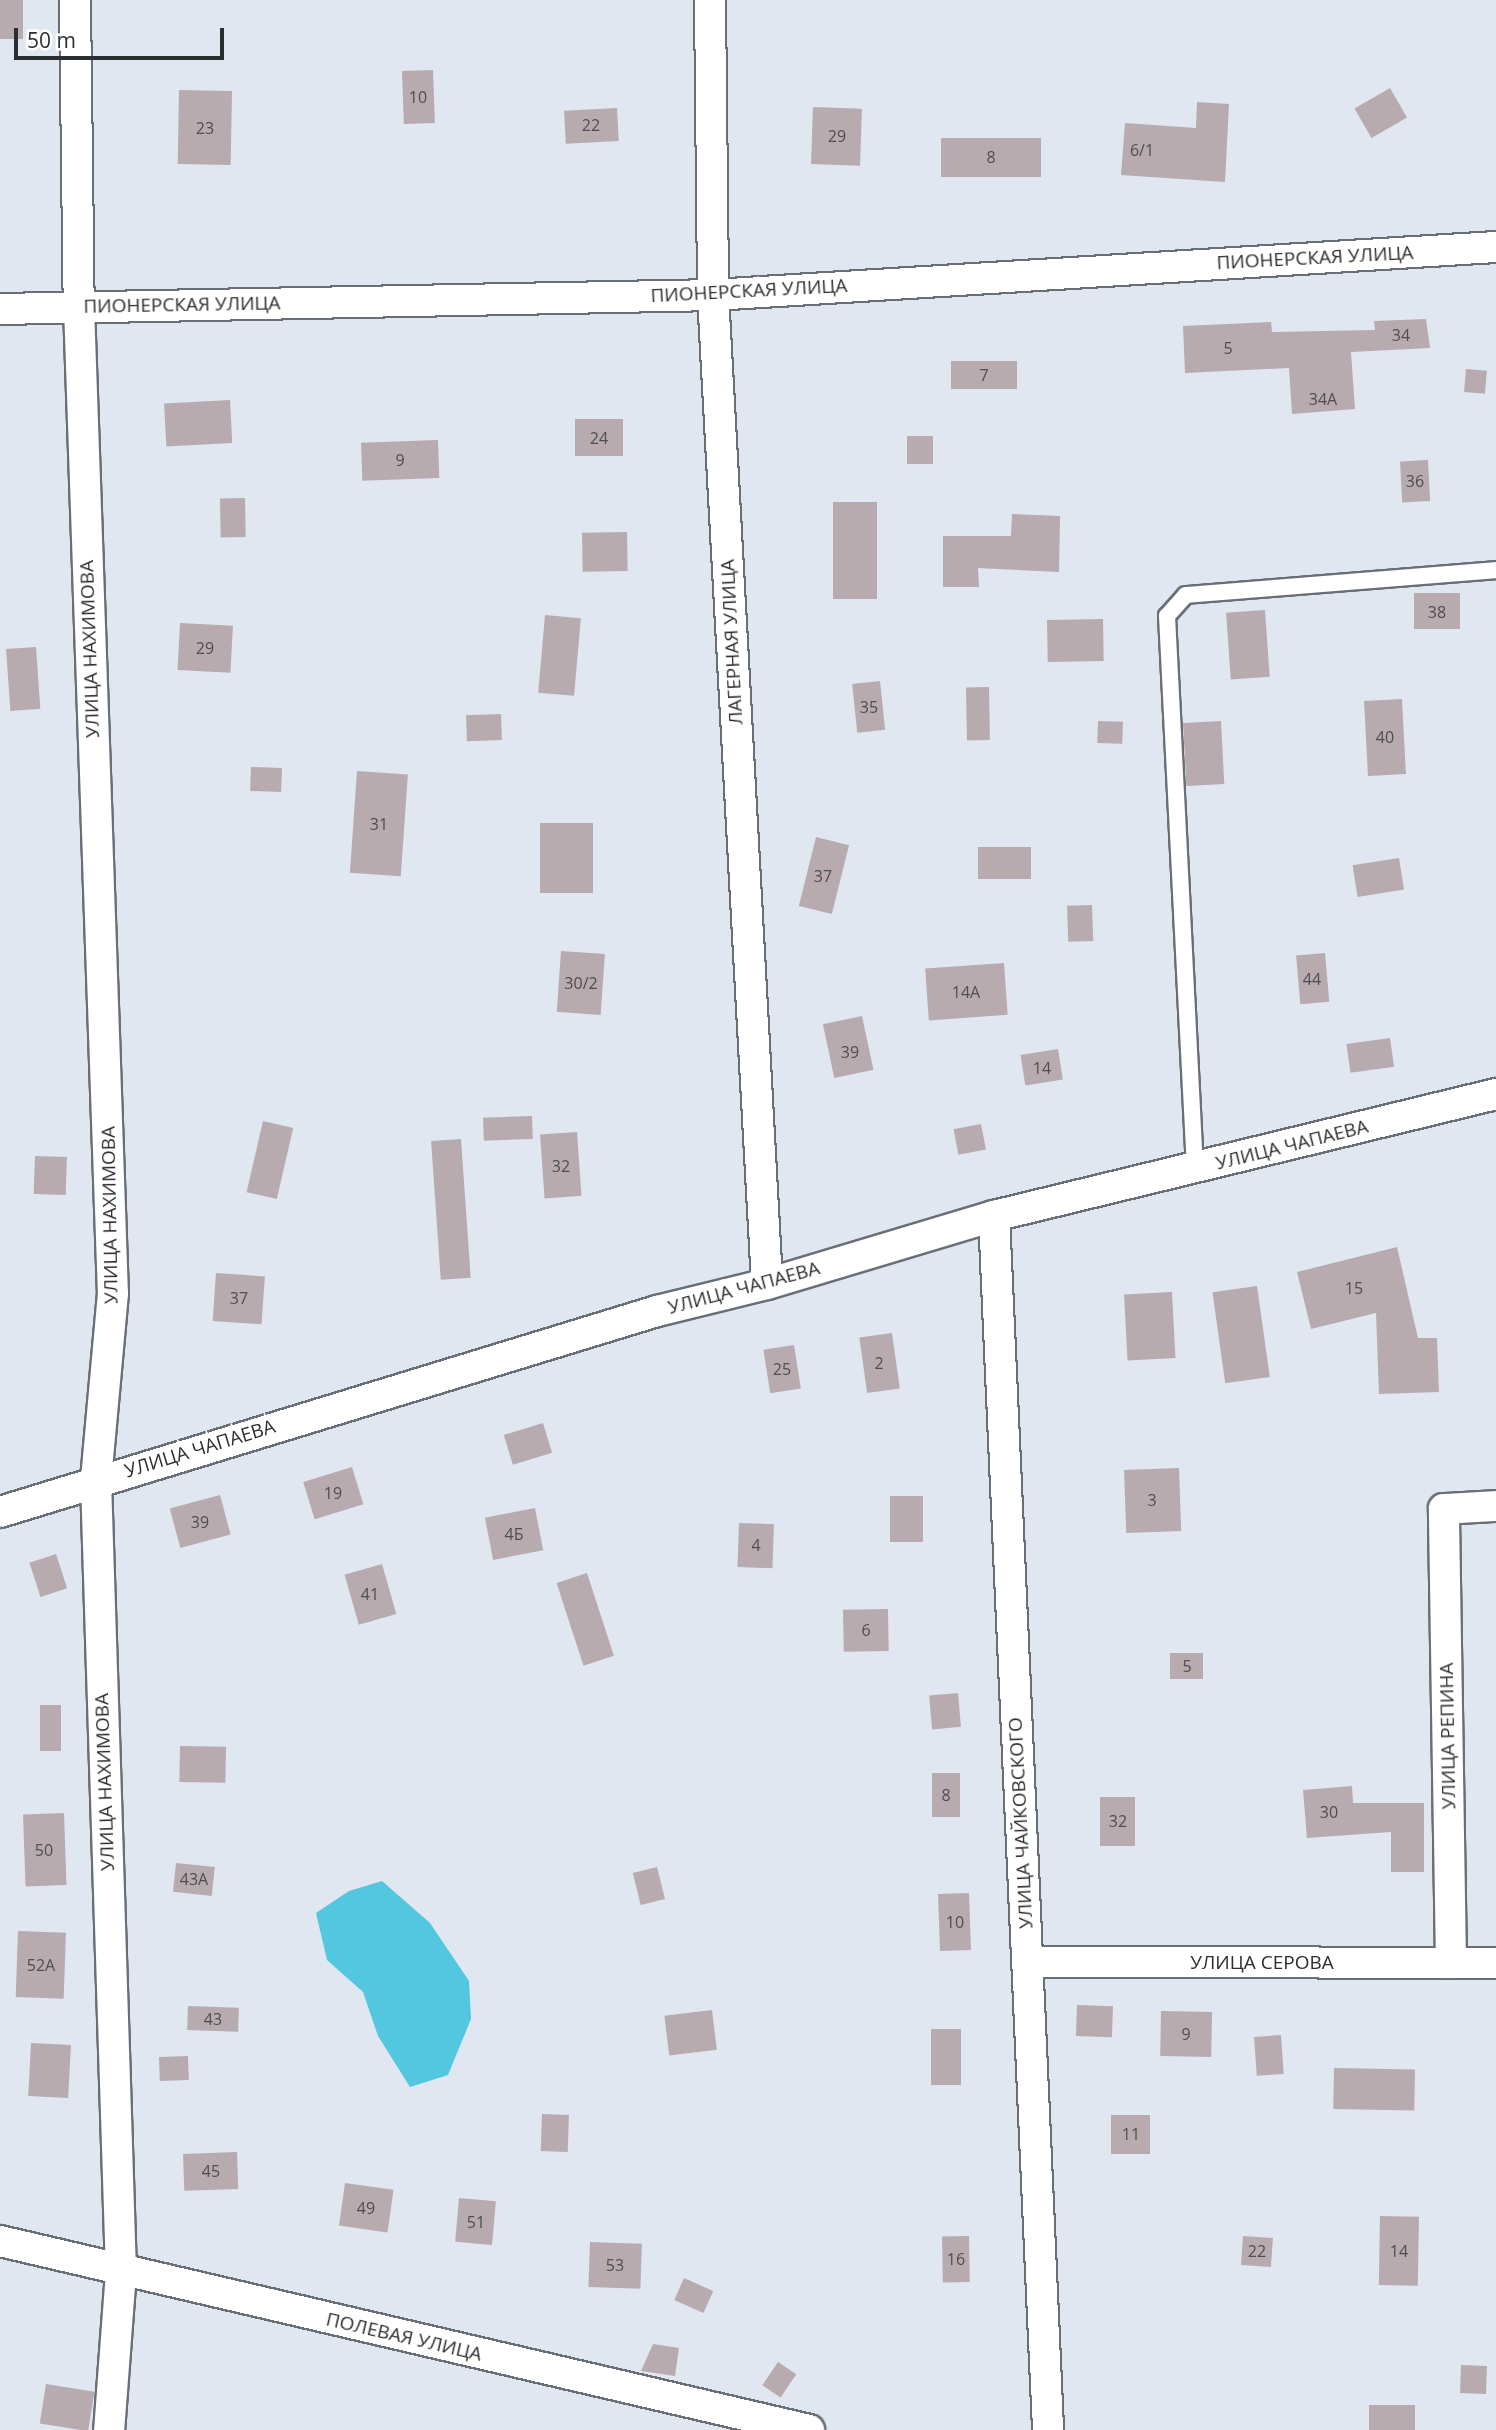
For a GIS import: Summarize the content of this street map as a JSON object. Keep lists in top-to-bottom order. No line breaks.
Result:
{"streets":{"street":["ПИОНЕРСКАЯ УЛИЦА","ЛАГЕРНАЯ УЛИЦА","УЛИЦА НАХИМОВА","УЛИЦА ЧАПАЕВА","УЛИЦА РЕПИНА","УЛИЦА ЧАЙКОВСКОГО","УЛИЦА СЕРОВА","ПОЛЕВАЯ УЛИЦА"]},"crossings":[["ПИОНЕРСКАЯ УЛИЦА","ЛАГЕРНАЯ УЛИЦА"],["ПИОНЕРСКАЯ УЛИЦА","УЛИЦА НАХИМОВА"],["ЛАГЕРНАЯ УЛИЦА","УЛИЦА ЧАПАЕВА"],["УЛИЦА НАХИМОВА","УЛИЦА ЧАПАЕВА"],["УЛИЦА НАХИМОВА","ПОЛЕВАЯ УЛИЦА"],["УЛИЦА ЧАПАЕВА","УЛИЦА ЧАЙКОВСКОГО"],["УЛИЦА РЕПИНА","УЛИЦА СЕРОВА"],["УЛИЦА ЧАЙКОВСКОГО","УЛИЦА СЕРОВА"]],"house_numbers":["10","22","23","29","6/1","8","34","5","7","34А","24","9","36","38","29","35","40","31","37","44","30/2","14А","39","14","32","15","37","2","25","19","3","39","4Б","4","41","6","5","8","30","32","50","43А","10","52А","43","9","11","45","49","51","22","14","16","53"],"scale_bar":"50 m"}
